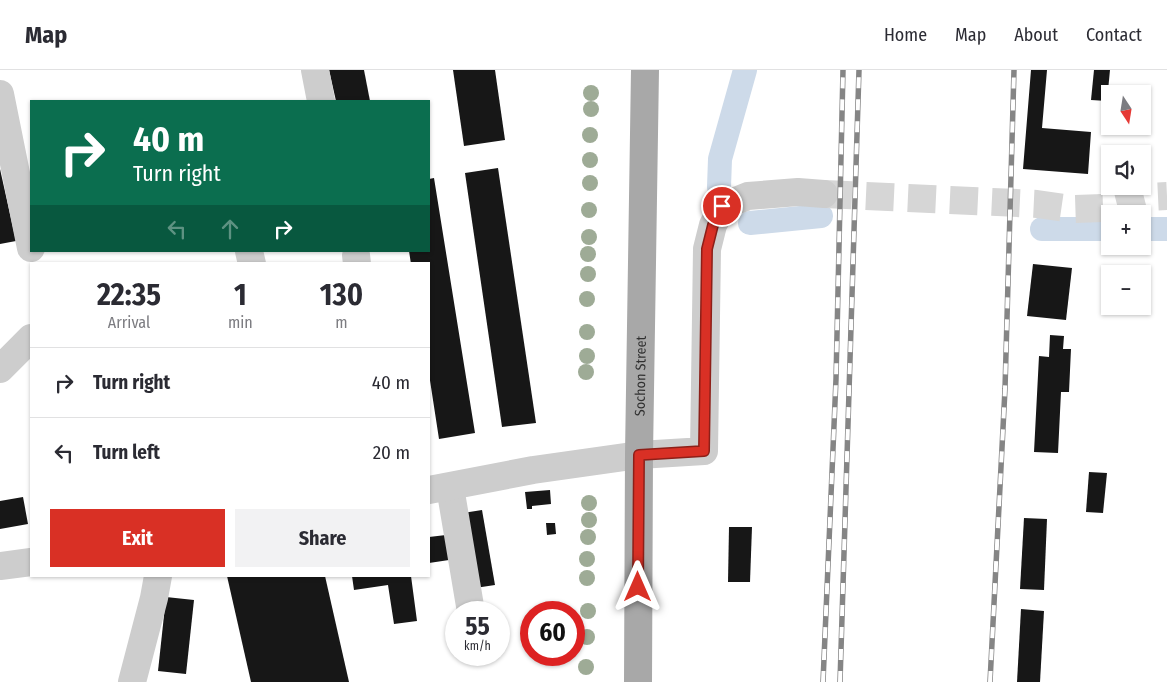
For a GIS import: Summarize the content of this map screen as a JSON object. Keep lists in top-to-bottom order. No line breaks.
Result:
{"streets":{"main road":["Sochon Street"]},"north":"bottom","page":{"header":"Map","nav":["Home","Map","About","Contact"],"map_buttons":["+","−"],"turn":["40 m","Turn right"],"eta":["22:35","Arrival","1","min","130","m"],"list":[{"name":"Turn right","value":"40 m"},{"name":"Turn left","value":"20 m"}],"buttons":["Exit","Share"],"speed":"55 km/h","limit":"60"}}
